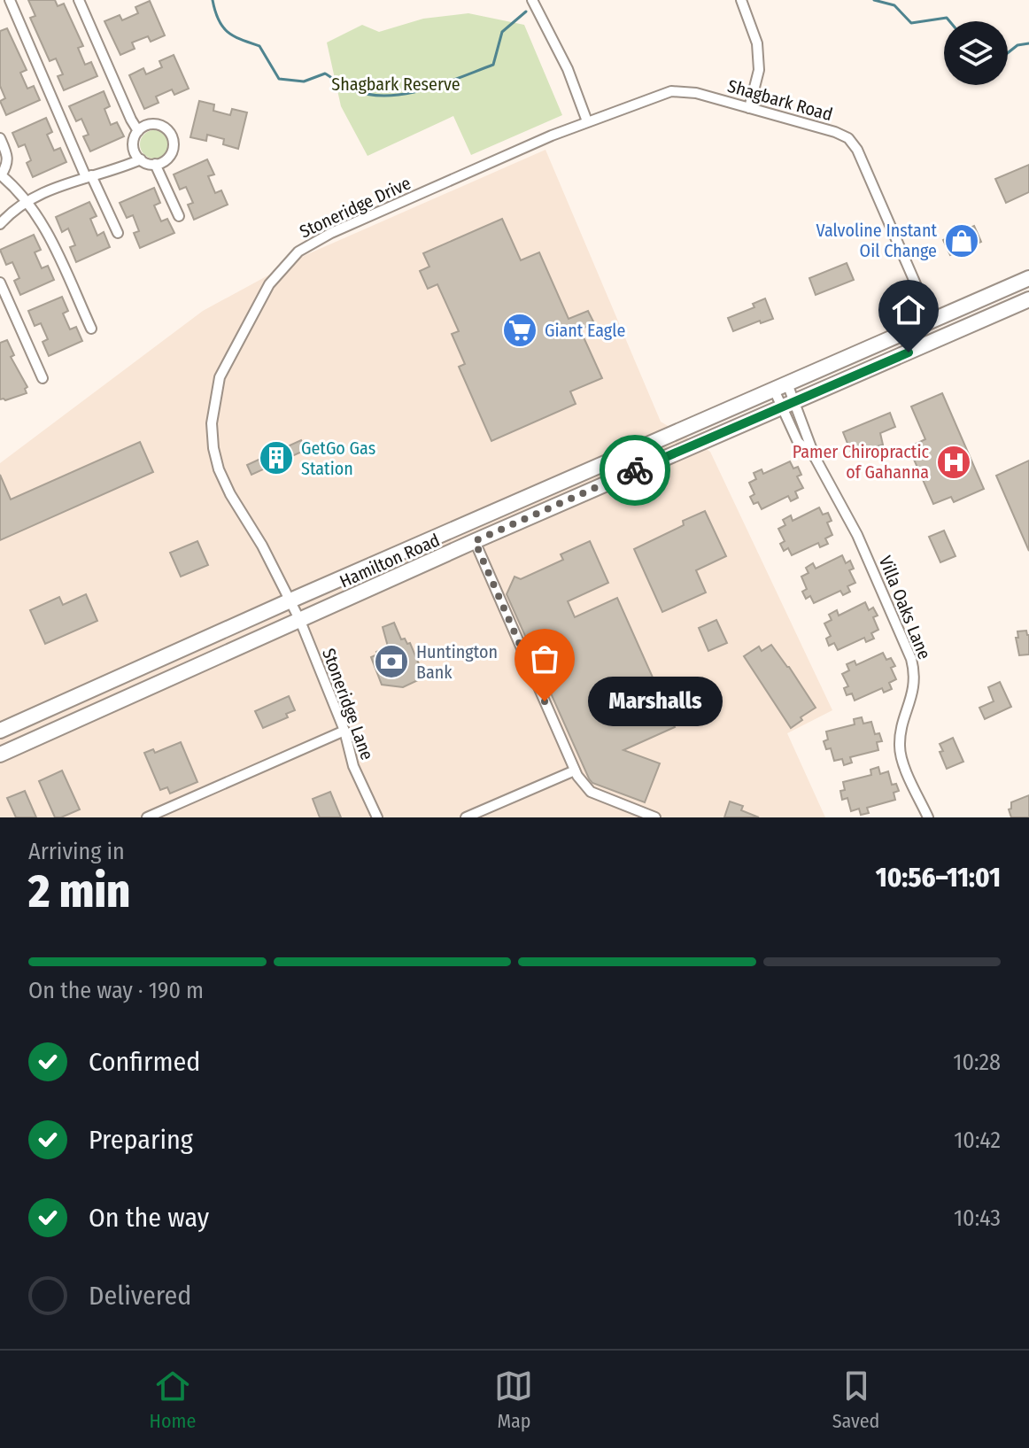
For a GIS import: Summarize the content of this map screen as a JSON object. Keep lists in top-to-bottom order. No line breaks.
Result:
{"streets":{"main road":["Hamilton Road"],"street":["Shagbark Road","Stoneridge Drive","Villa Oaks Lane","Stoneridge Lane"]},"crossings":[["Shagbark Road","Stoneridge Drive"],["Shagbark Road","Hamilton Road"],["Stoneridge Drive","Hamilton Road"],["Stoneridge Drive","Stoneridge Lane"],["Hamilton Road","Villa Oaks Lane"],["Hamilton Road","Stoneridge Lane"]],"parks":["Shagbark Reserve"],"places":{"shop":["Valvoline Instant Oil Change"],"supermarket":["Giant Eagle"],"building":["GetGo Gas Station"],"hospital":["Pamer Chiropractic of Gahanna"],"bank":["Huntington Bank"],"other":["Marshalls"]},"page":{"bubble":"Marshalls","heading":["2 min","Arriving in","10:56–11:01"],"bar":"On the way · 190 m","list":[["Confirmed","10:28"],["Preparing","10:42"],["On the way","10:43"],"Delivered"],"tabs":["Home","Map","Saved"]}}
